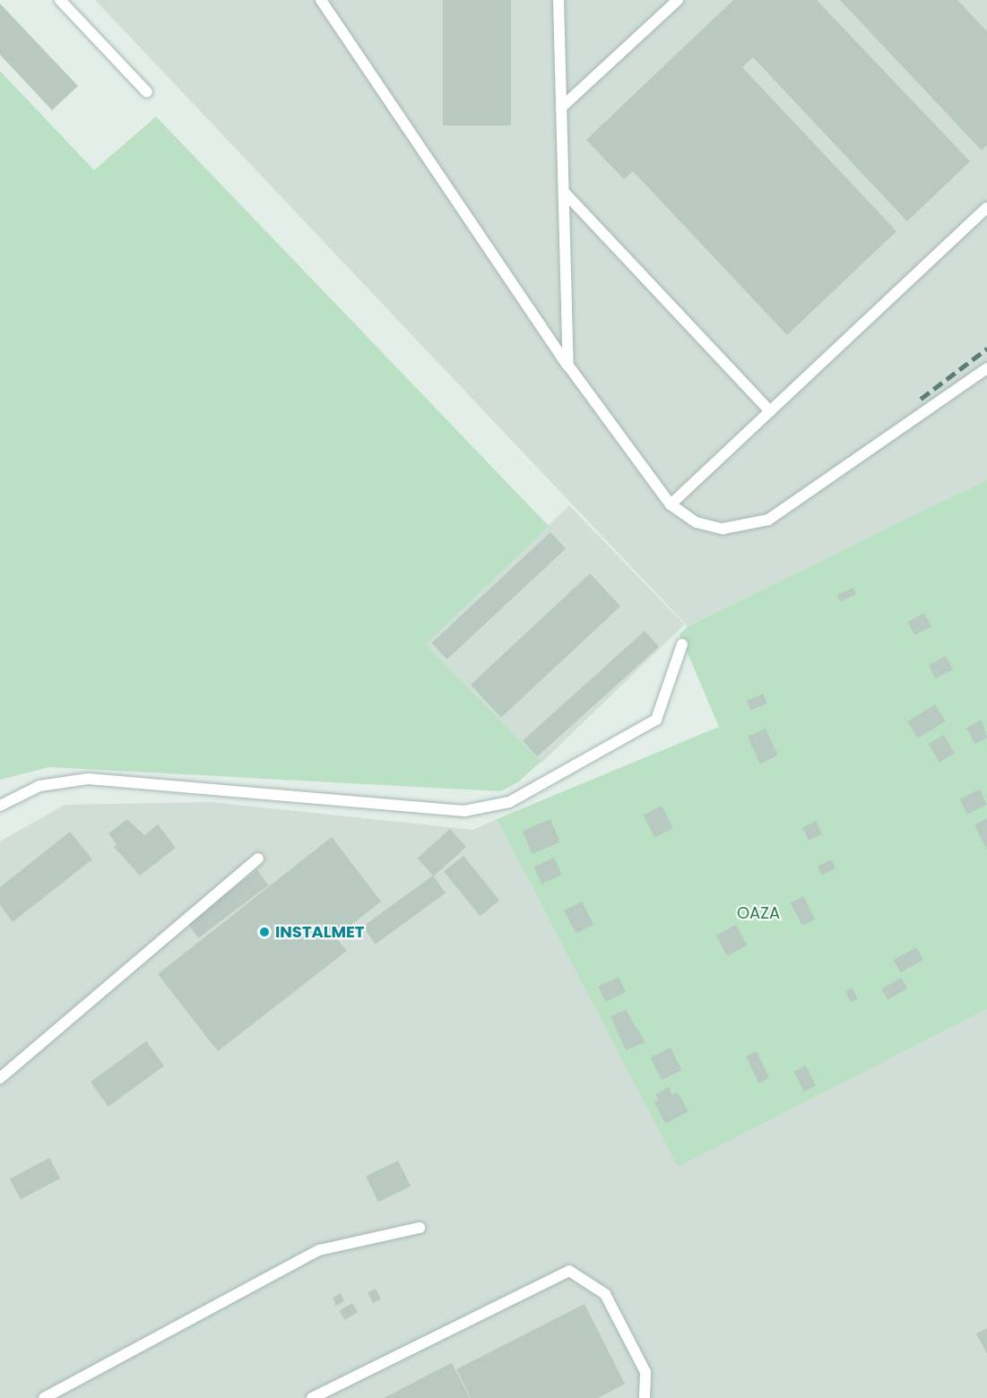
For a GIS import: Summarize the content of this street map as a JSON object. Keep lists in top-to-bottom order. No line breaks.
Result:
{"parks":["OAZA"],"places":["INSTALMET"]}
